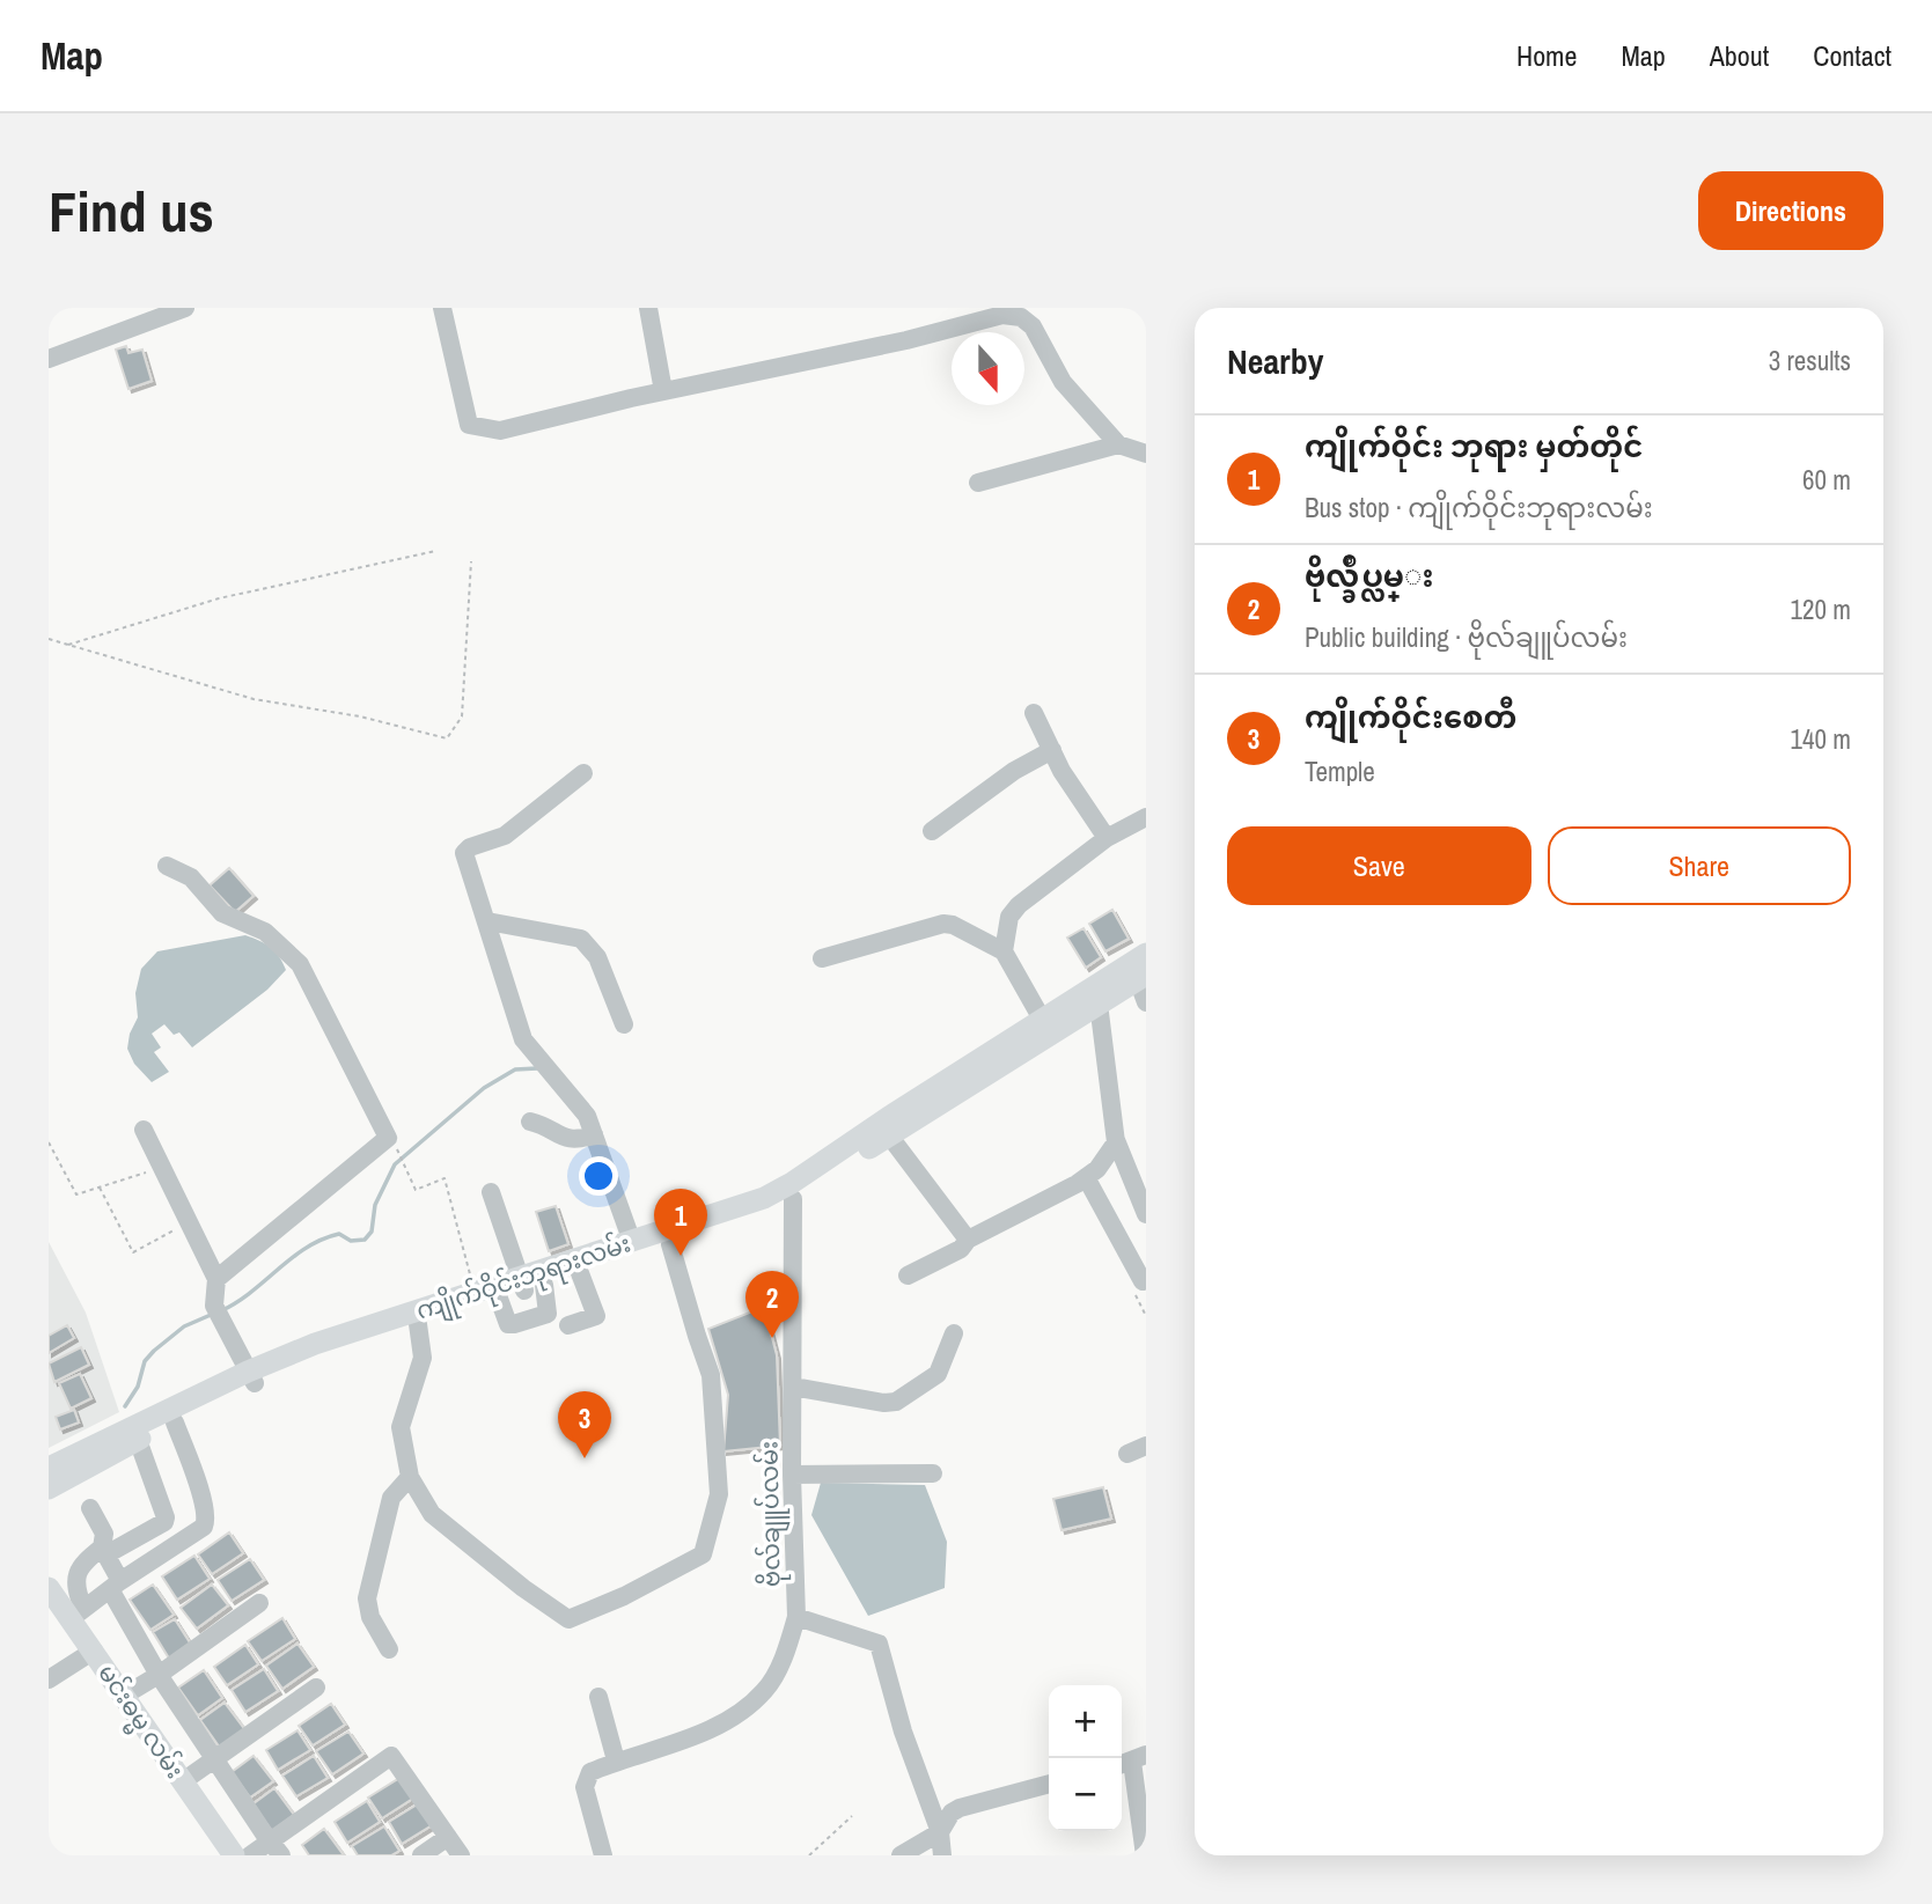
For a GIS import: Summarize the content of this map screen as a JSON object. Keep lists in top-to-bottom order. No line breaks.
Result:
{"streets":{"main road":["ကျိုက်ဝိုင်းဘုရားလမ်း","မင်းဓမ္မ လမ်း"],"street":["ဗိုလ်ချူပ်လမ်း"]},"crossings":[["ကျိုက်ဝိုင်းဘုရားလမ်း","ဗိုလ်ချူပ်လမ်း"]],"north":"bottom","page":{"header":"Map","nav":["Home","Map","About","Contact"],"buttons":["Directions",["Save","Share"]],"title":"Find us","heading":["Nearby","3 results"],"list":[{"mark":"1","name":"ကျိုက်ဝိုင်း ဘုရား မှတ်တိုင်","note":"Bus stop · ကျိုက်ဝိုင်းဘုရားလမ်း","value":"60 m"},{"mark":"2","name":"ဗိုလ္ခ်ဳပ္လမ္း","note":"Public building · ဗိုလ်ချူပ်လမ်း","value":"120 m"},{"mark":"3","name":"ကျိုက်ဝိုင်းစေတီ","note":"Temple","value":"140 m"}],"pins":["1","2","3"],"map_buttons":["+","−"]}}
